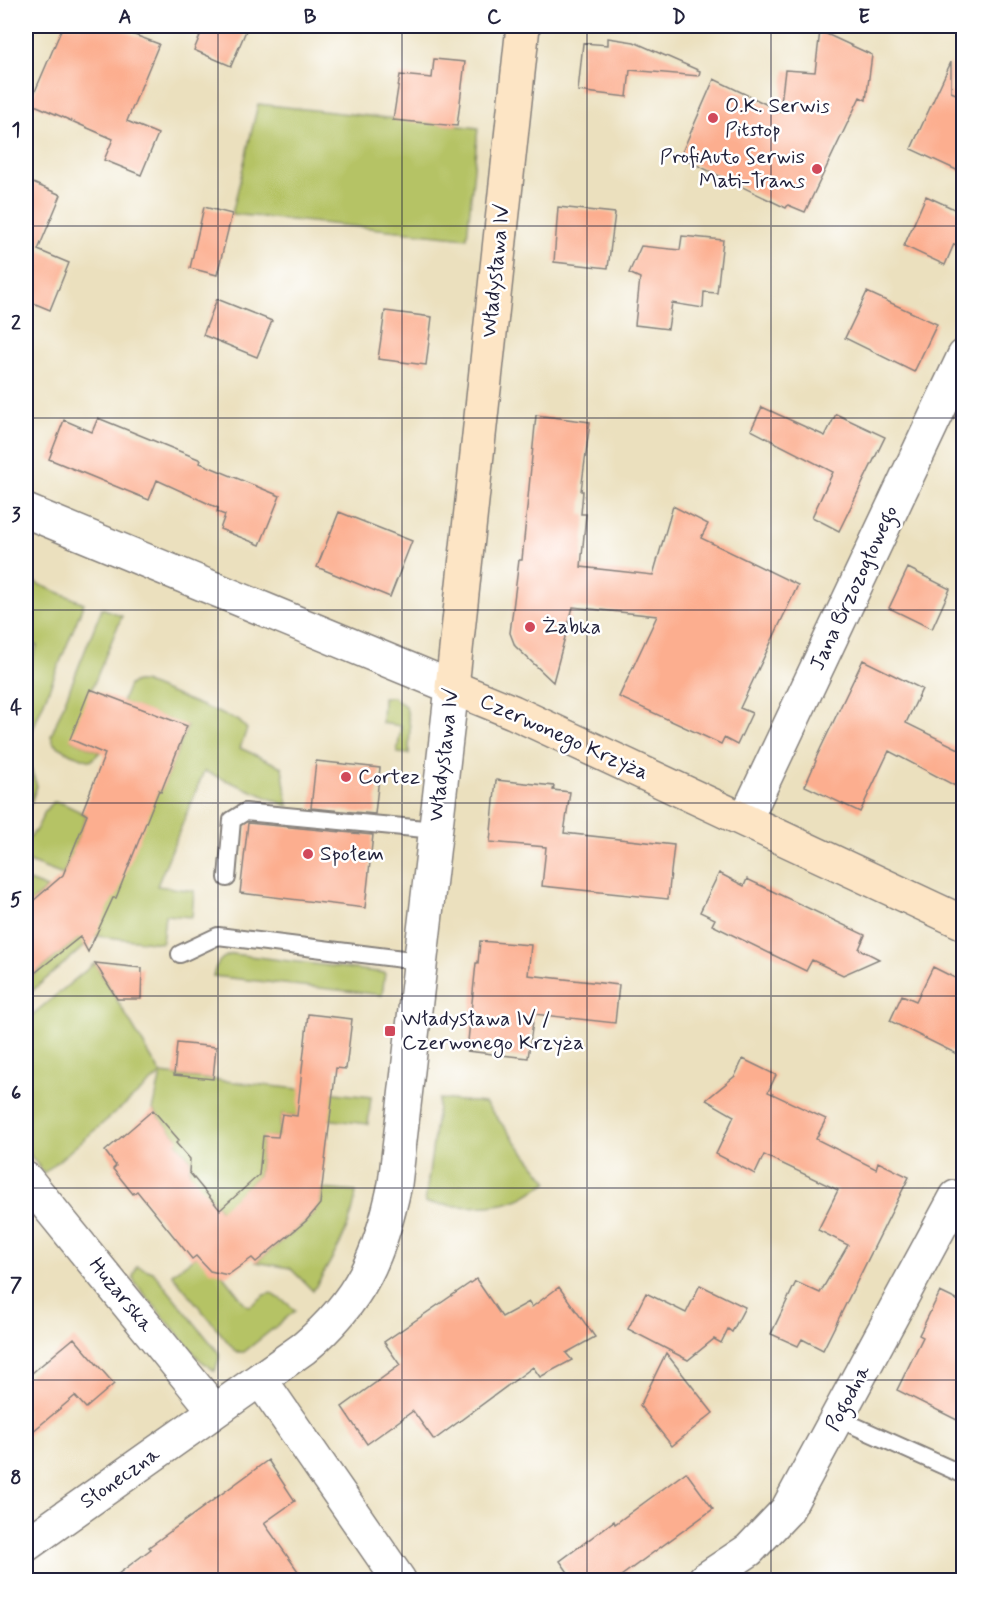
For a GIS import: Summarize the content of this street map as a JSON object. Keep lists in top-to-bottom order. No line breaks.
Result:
{"streets":{"street":["Władysława IV","Jana Brzozogłowego","Czerwonego Krzyża","Huzarska","Pogodna","Słoneczna"]},"crossings":[["Władysława IV","Czerwonego Krzyża"],["Władysława IV","Huzarska"],["Władysława IV","Słoneczna"],["Jana Brzozogłowego","Czerwonego Krzyża"],["Huzarska","Słoneczna"]],"places":{"other":["O.K. Serwis Pitstop","ProfiAuto Serwis Mati-Trans","Żabka","Cortez","Społem"],"transit":["Władysława IV / Czerwonego Krzyża"]},"grid":{"columns":["A","B","C","D","E"],"rows":["1","2","3","4","5","6","7","8"]}}
